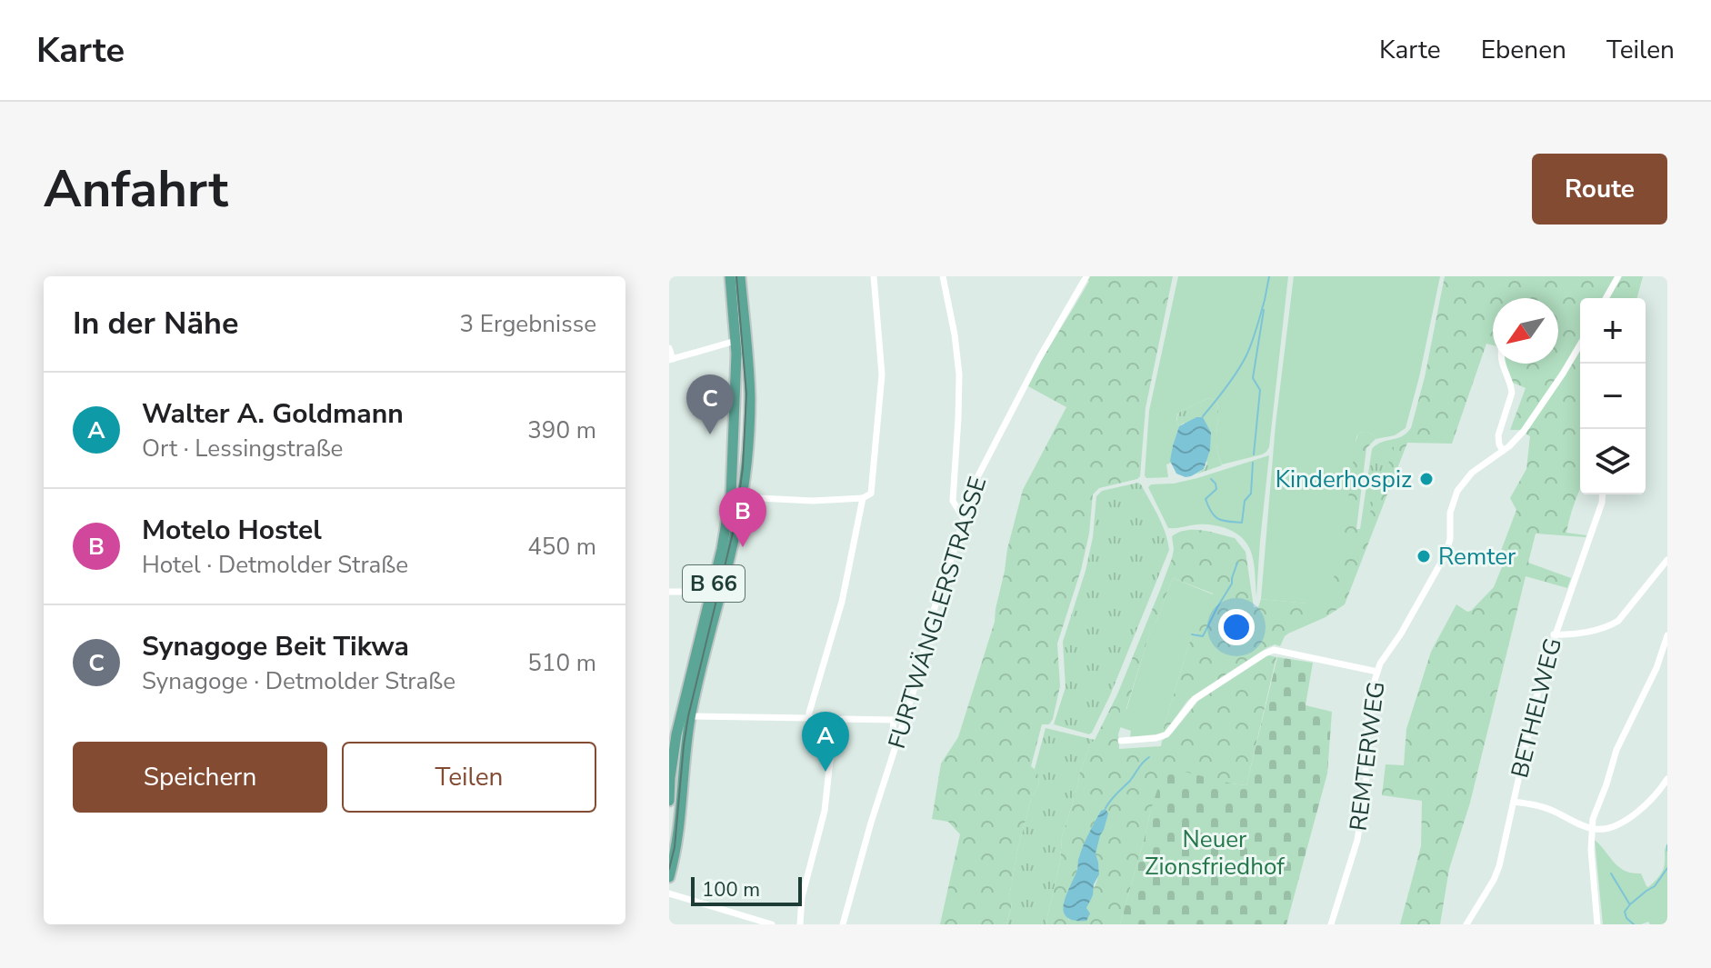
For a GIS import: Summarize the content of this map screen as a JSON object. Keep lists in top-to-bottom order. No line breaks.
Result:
{"streets":{"main road":["B 66"],"street":["FURTWÄNGLERSTRASSE","BETHELWEG","REMTERWEG"]},"parks":["Neuer Zionsfriedhof"],"places":["Kinderhospiz","Remter"],"scale_bar":"100 m","north":"bottom left","page":{"header":"Karte","nav":["Karte","Ebenen","Teilen"],"buttons":["Route",["Speichern","Teilen"]],"title":"Anfahrt","heading":["In der Nähe","3 Ergebnisse"],"map_buttons":["+","−"],"list":[{"mark":"A","name":"Walter A. Goldmann","note":"Ort · Lessingstraße","value":"390 m"},{"mark":"B","name":"Motelo Hostel","note":"Hotel · Detmolder Straße","value":"450 m"},{"mark":"C","name":"Synagoge Beit Tikwa","note":"Synagoge · Detmolder Straße","value":"510 m"}],"pins":["C","B","A"],"scale":"100 m"}}
